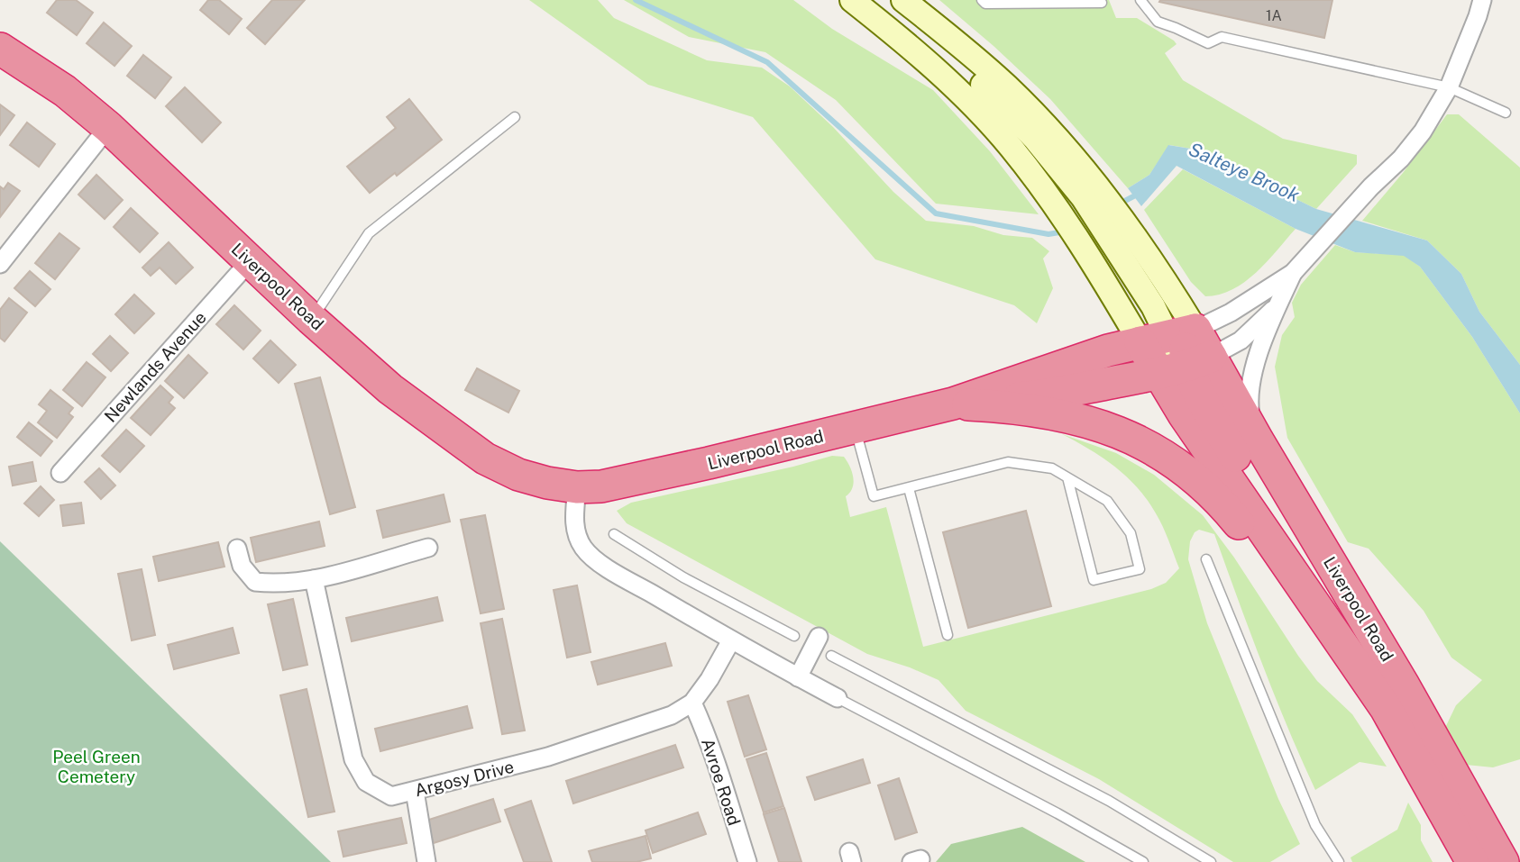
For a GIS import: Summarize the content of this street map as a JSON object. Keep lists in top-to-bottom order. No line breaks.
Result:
{"streets":{"highway":["Liverpool Road"],"street":["Newlands Avenue","Argosy Drive","Avroe Road"]},"crossings":[["Liverpool Road","Newlands Avenue"],["Argosy Drive","Avroe Road"]],"water":["Salteye Brook"],"parks":["Peel Green Cemetery"],"house_numbers":["1A"]}
